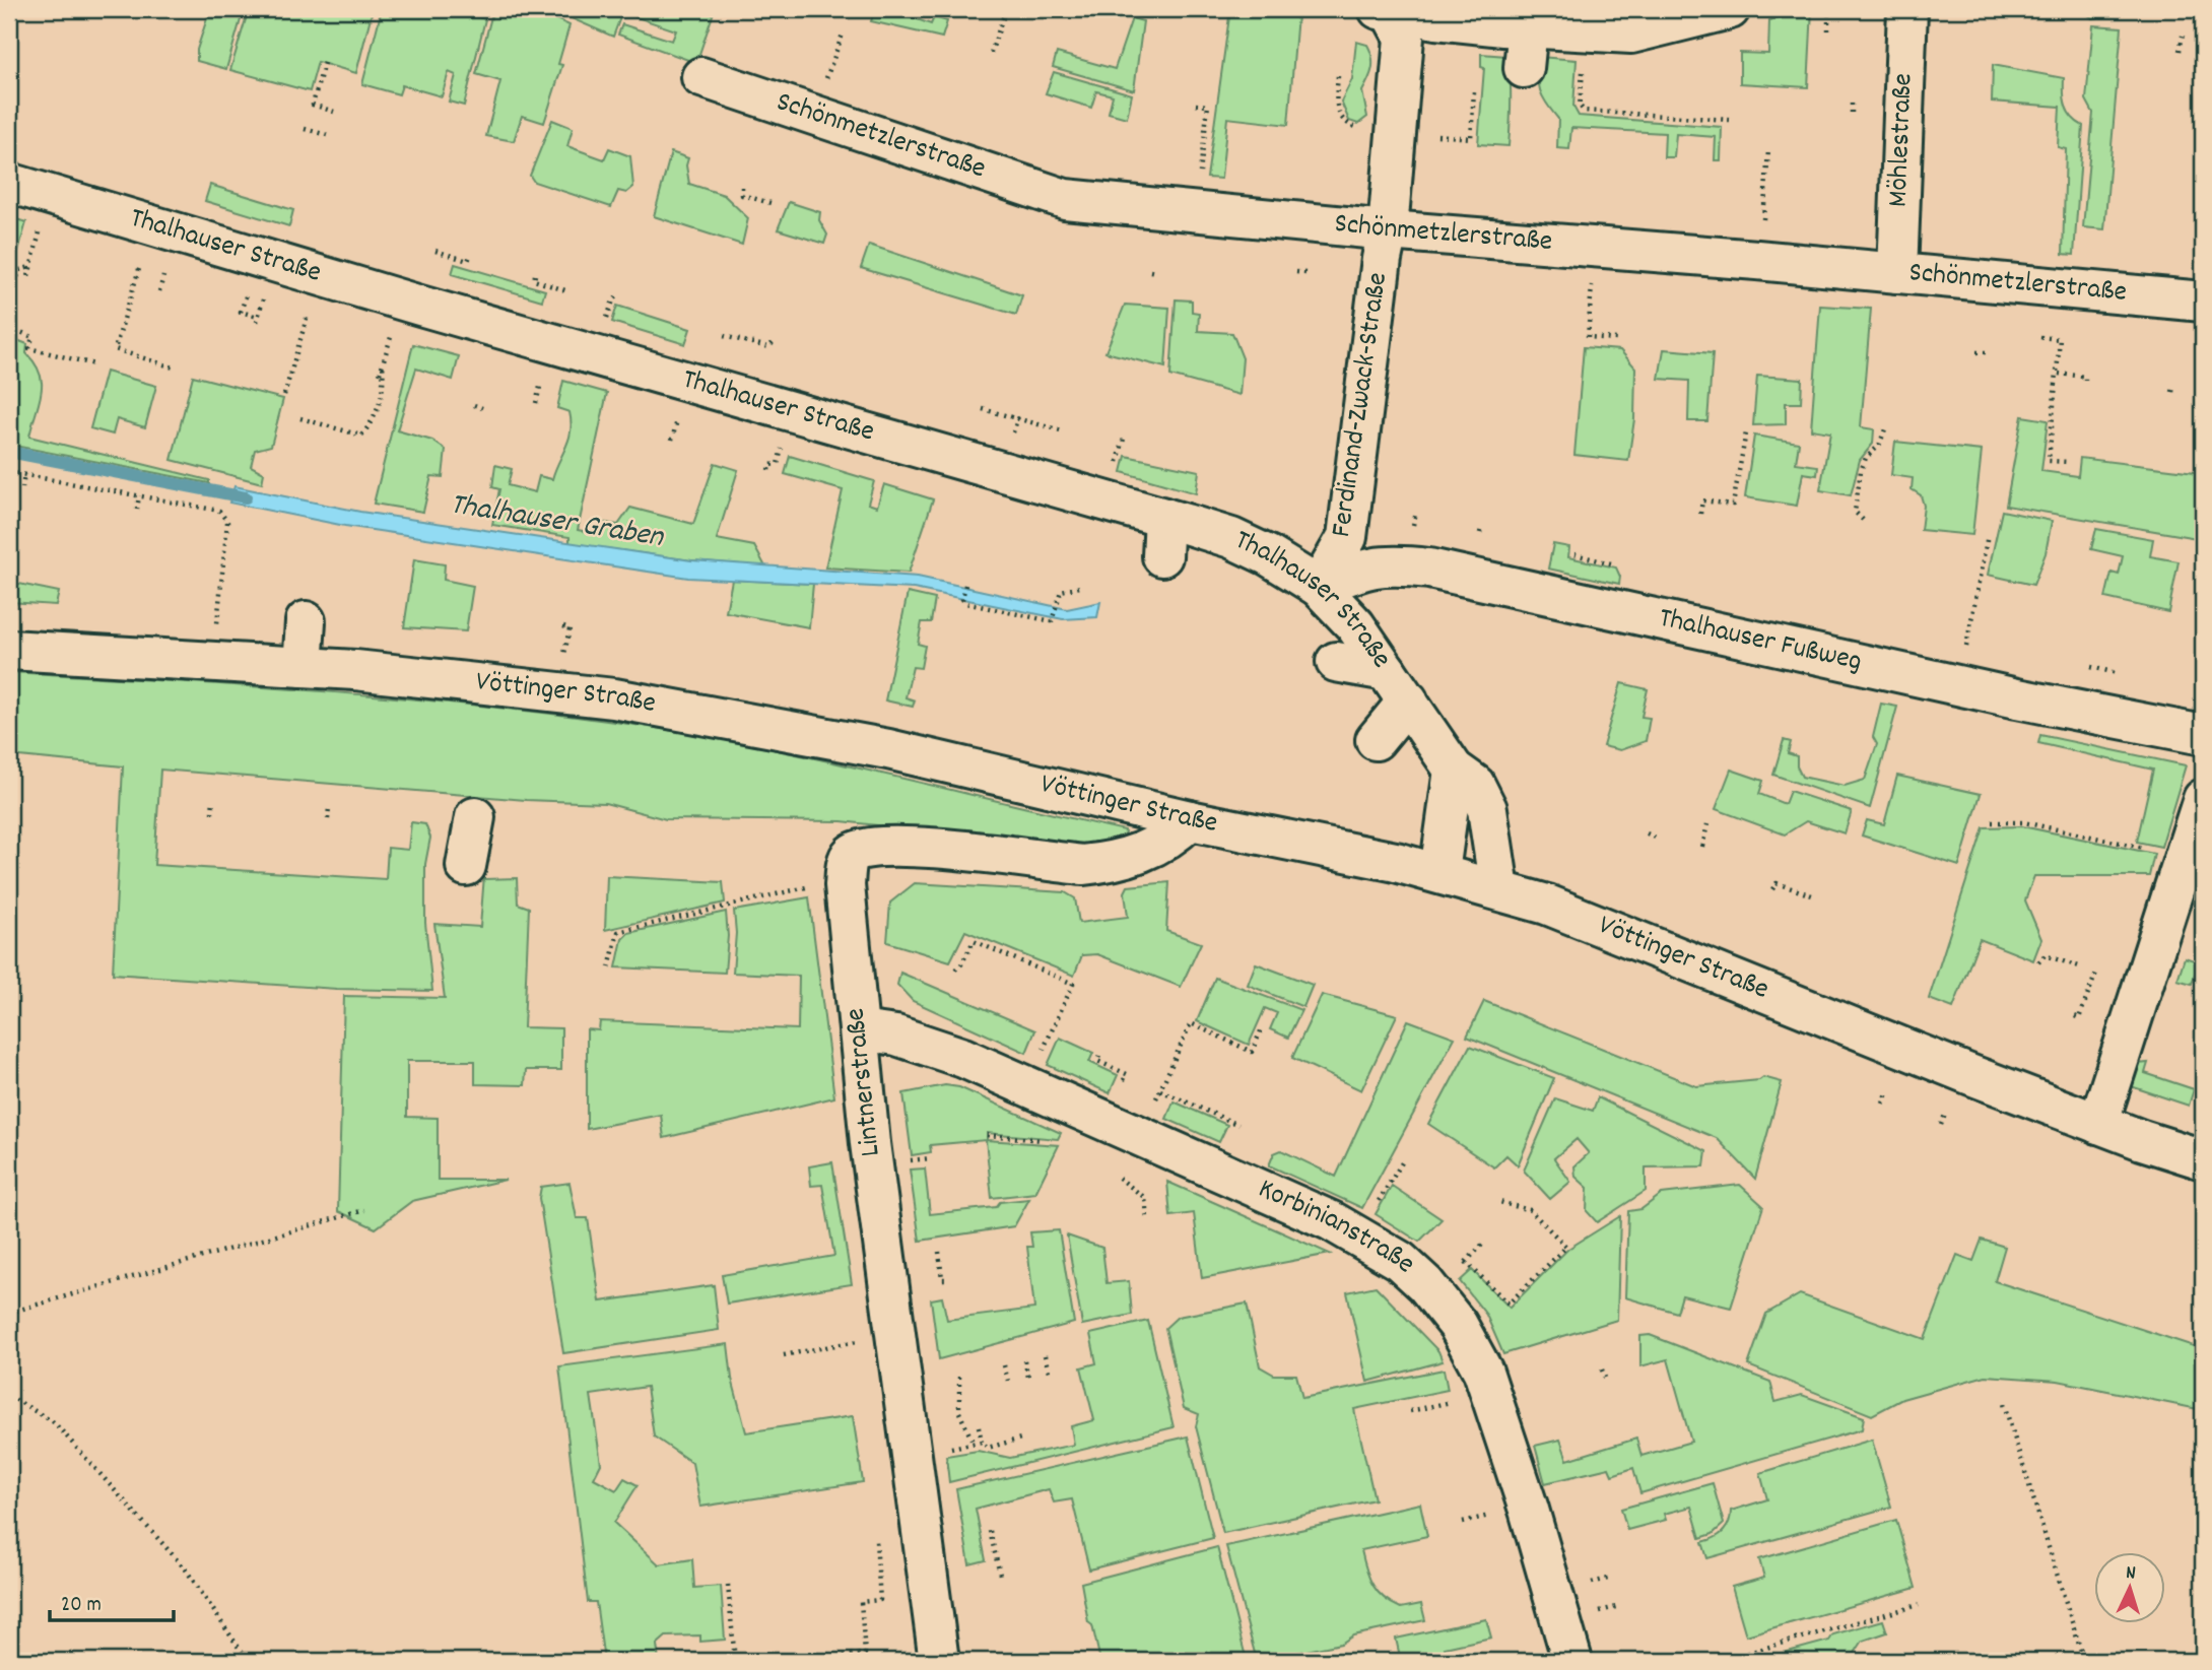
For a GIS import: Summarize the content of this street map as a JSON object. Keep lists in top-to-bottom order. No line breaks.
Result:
{"streets":{"street":["Schönmetzlerstraße","Möhlestraße","Thalhauser Straße","Ferdinand-Zwack-Straße","Thalhauser Fußweg","Vöttinger Straße","Lintnerstraße","Korbinianstraße"]},"crossings":[["Schönmetzlerstraße","Möhlestraße"],["Schönmetzlerstraße","Ferdinand-Zwack-Straße"],["Thalhauser Straße","Ferdinand-Zwack-Straße"],["Thalhauser Straße","Thalhauser Fußweg"],["Thalhauser Straße","Vöttinger Straße"],["Ferdinand-Zwack-Straße","Thalhauser Fußweg"],["Vöttinger Straße","Lintnerstraße"],["Lintnerstraße","Korbinianstraße"]],"water":["Thalhauser Graben"],"scale_bar":"20 m","north":"top"}
